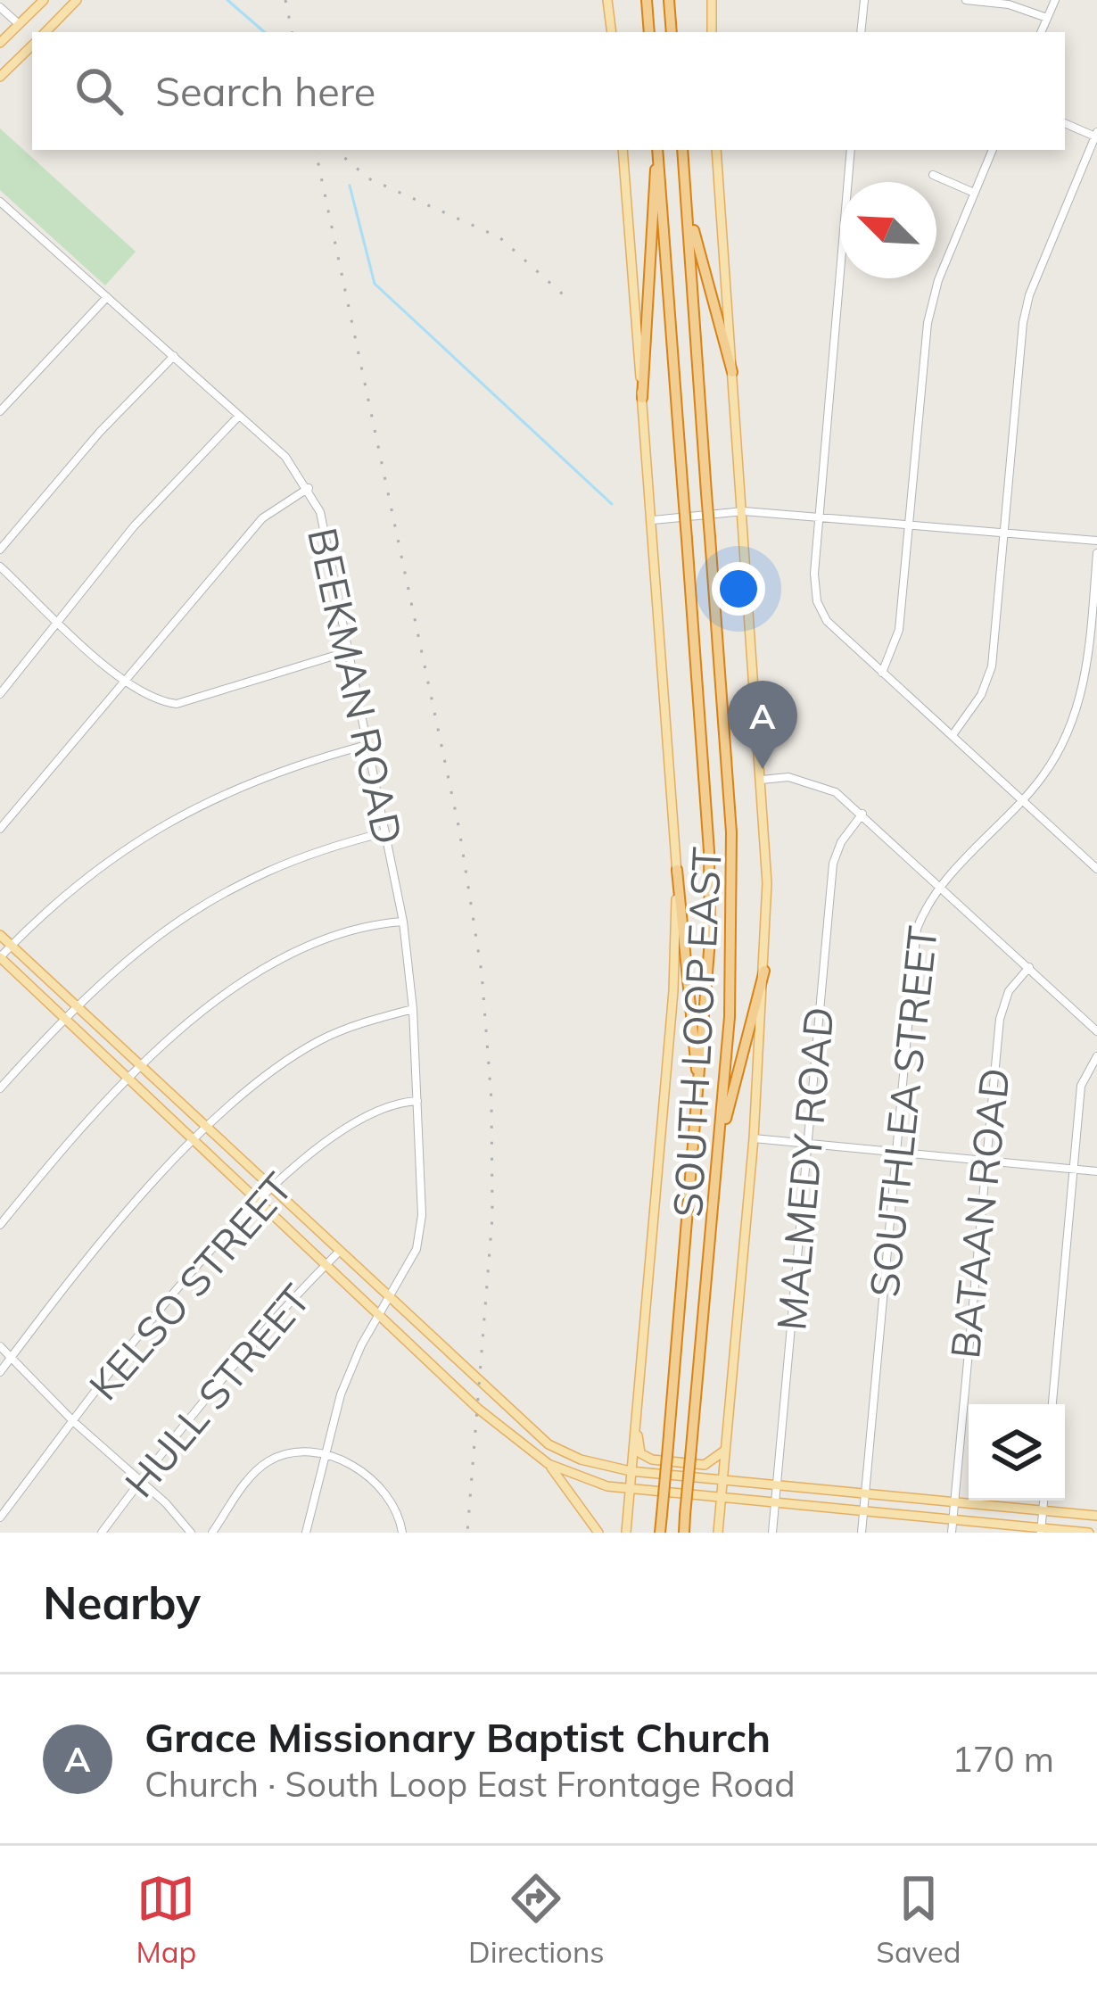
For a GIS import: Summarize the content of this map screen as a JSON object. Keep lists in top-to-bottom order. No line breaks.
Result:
{"streets":{"highway":["SOUTH LOOP EAST"],"street":["BEEKMAN ROAD","SOUTHLEA STREET","MALMEDY ROAD","BATAAN ROAD","KELSO STREET","HULL STREET"]},"crossings":[["BEEKMAN ROAD","KELSO STREET"]],"north":"top left","page":{"search":"Search here","pins":"A","heading":"Nearby","list":[{"mark":"A","name":"Grace Missionary Baptist Church","note":"Church · South Loop East Frontage Road","value":"170 m"}],"nav":["Map","Directions","Saved"]}}
